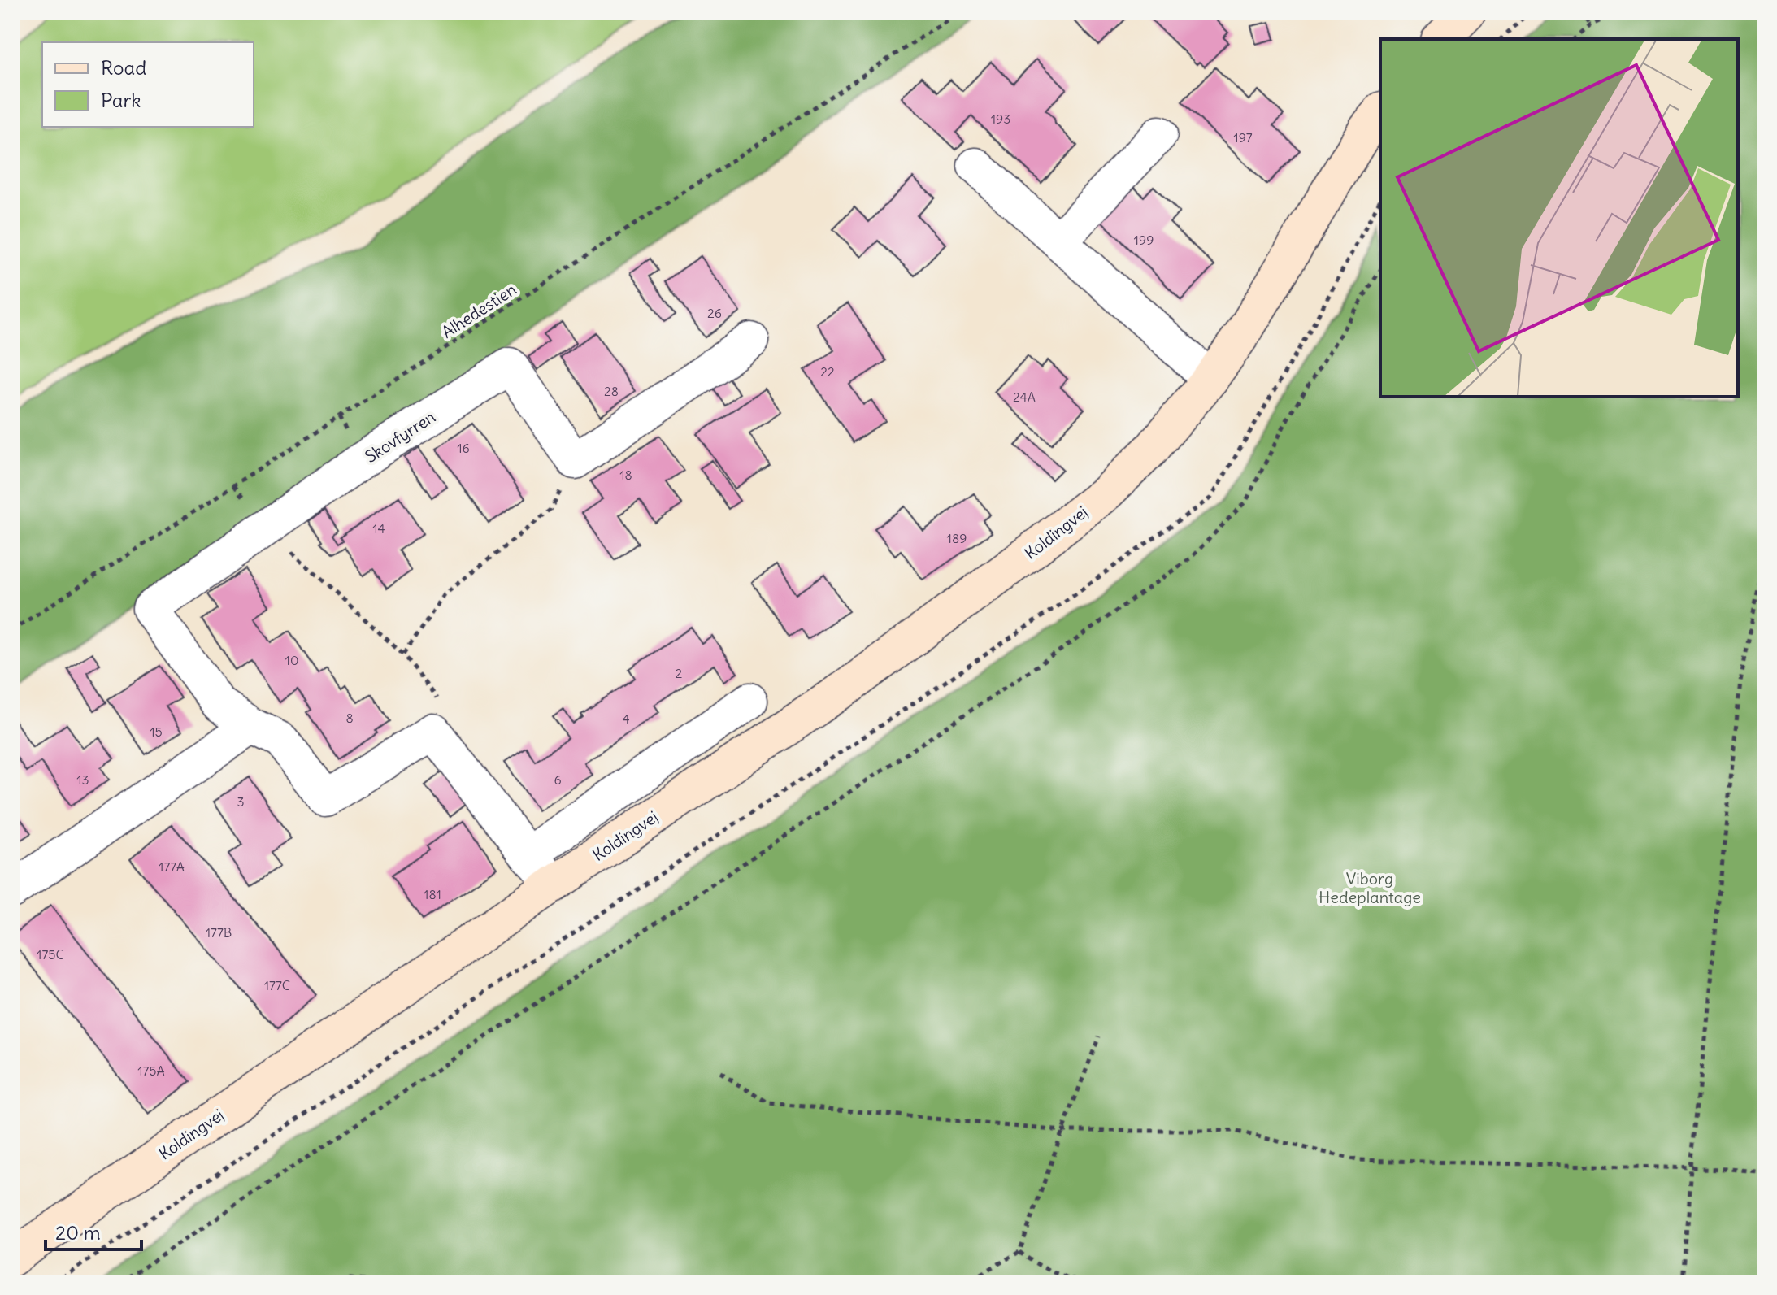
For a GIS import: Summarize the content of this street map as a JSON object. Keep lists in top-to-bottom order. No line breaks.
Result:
{"streets":{"street":["Skovfyrren","Koldingvej"],"path":["Alhedestien"]},"parks":["Viborg Hedeplantage"],"house_numbers":["193","197","199","26","22","28","24A","16","18","14","189","10","2","8","4","15","13","6","3","177A","181","177B","175C","177C","175A"],"legend":["Road","Park"],"scale_bar":"20 m"}
